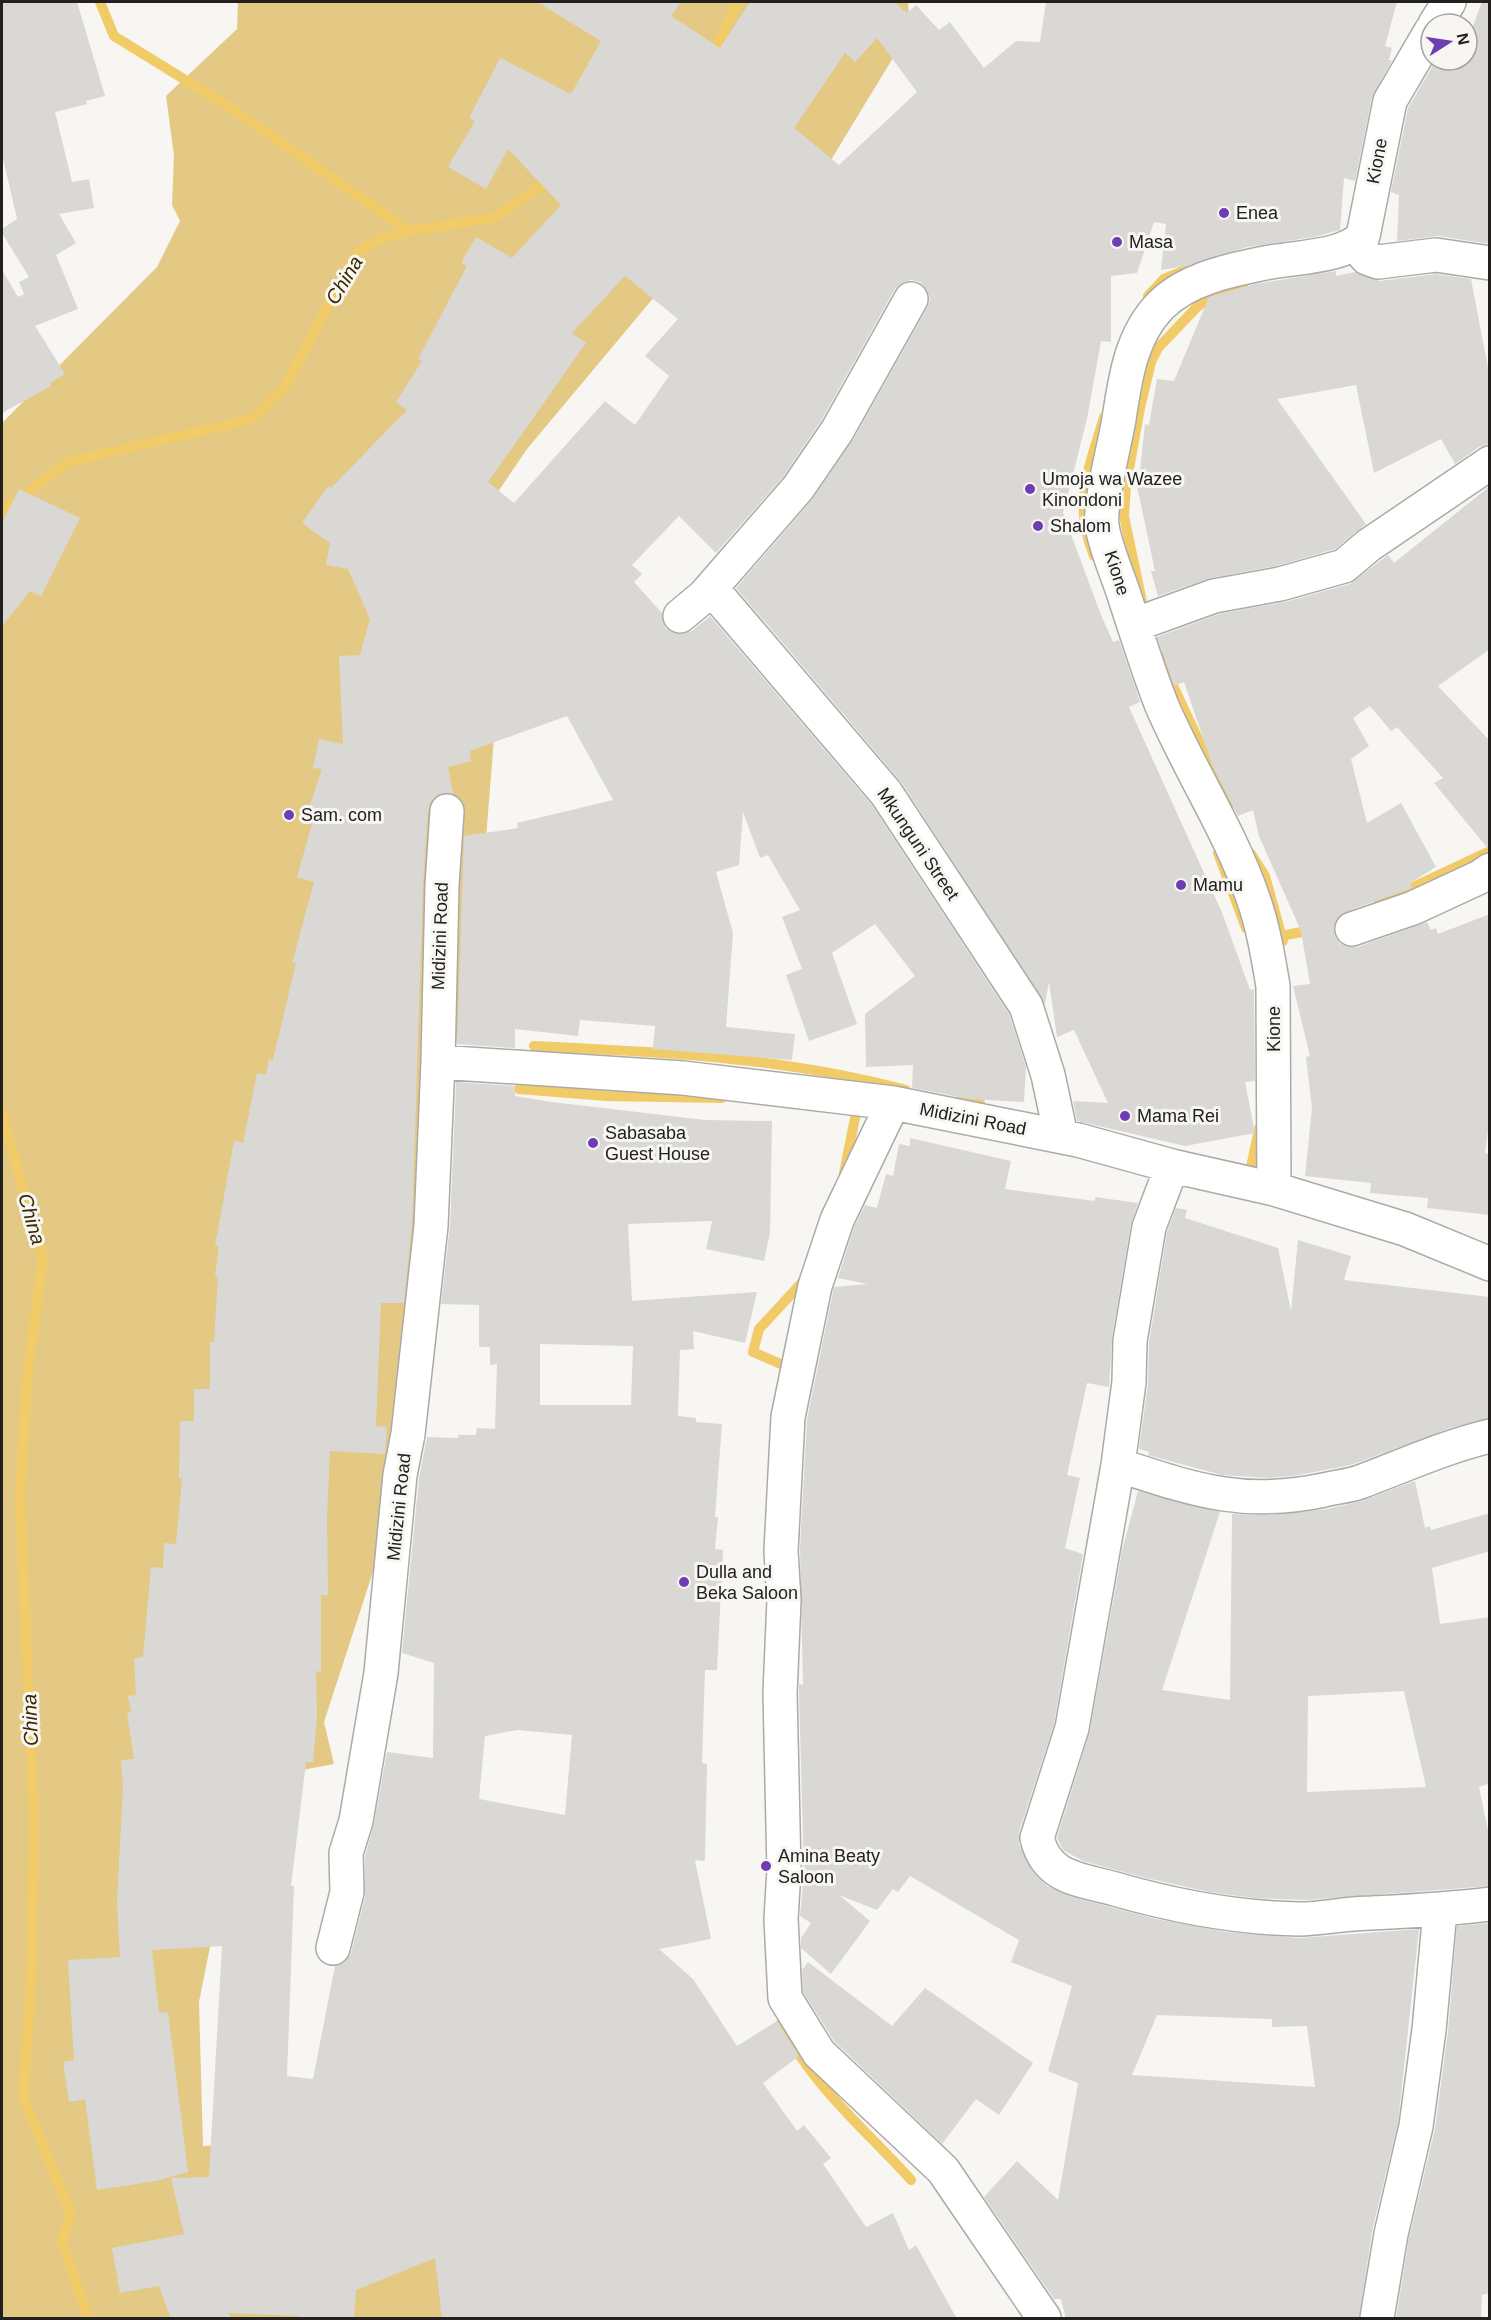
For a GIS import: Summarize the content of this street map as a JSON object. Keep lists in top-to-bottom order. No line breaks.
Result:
{"streets":{"street":["Kione","Mkunguni Street","Midizini Road"]},"crossings":[["Kione","Midizini Road"],["Mkunguni Street","Midizini Road"]],"water":["China"],"places":["Enea","Masa","Umoja wa Wazee Kinondoni","Shalom","Sam. com","Mamu","Mama Rei","Sabasaba Guest House","Dulla and Beka Saloon","Amina Beaty Saloon"],"north":"right"}
